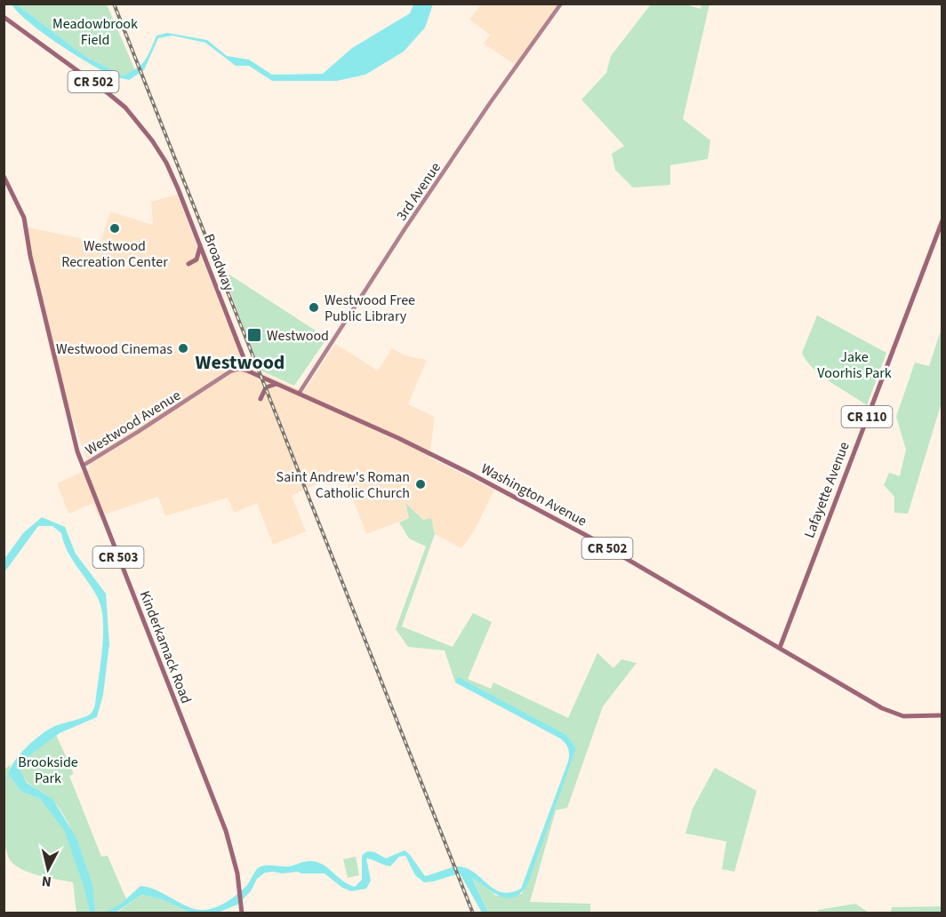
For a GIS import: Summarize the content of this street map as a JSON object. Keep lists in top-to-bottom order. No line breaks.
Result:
{"streets":{"main road":["CR 502","3rd Avenue","Broadway","CR 110","Westwood Avenue","Lafayette Avenue","Washington Avenue","CR 503","Kinderkamack Road"]},"crossings":[["3rd Avenue","Washington Avenue"],["Broadway","Westwood Avenue"],["Broadway","Washington Avenue"],["Westwood Avenue","Washington Avenue"],["Westwood Avenue","Kinderkamack Road"],["Lafayette Avenue","Washington Avenue"]],"districts":["Westwood"],"parks":["Meadowbrook Field","Jake Voorhis Park","Brookside Park"],"places":{"other":["Westwood Recreation Center","Westwood Free Public Library","Westwood Cinemas","Saint Andrew's Roman Catholic Church"],"transit":["Westwood"]},"north":"bottom"}
